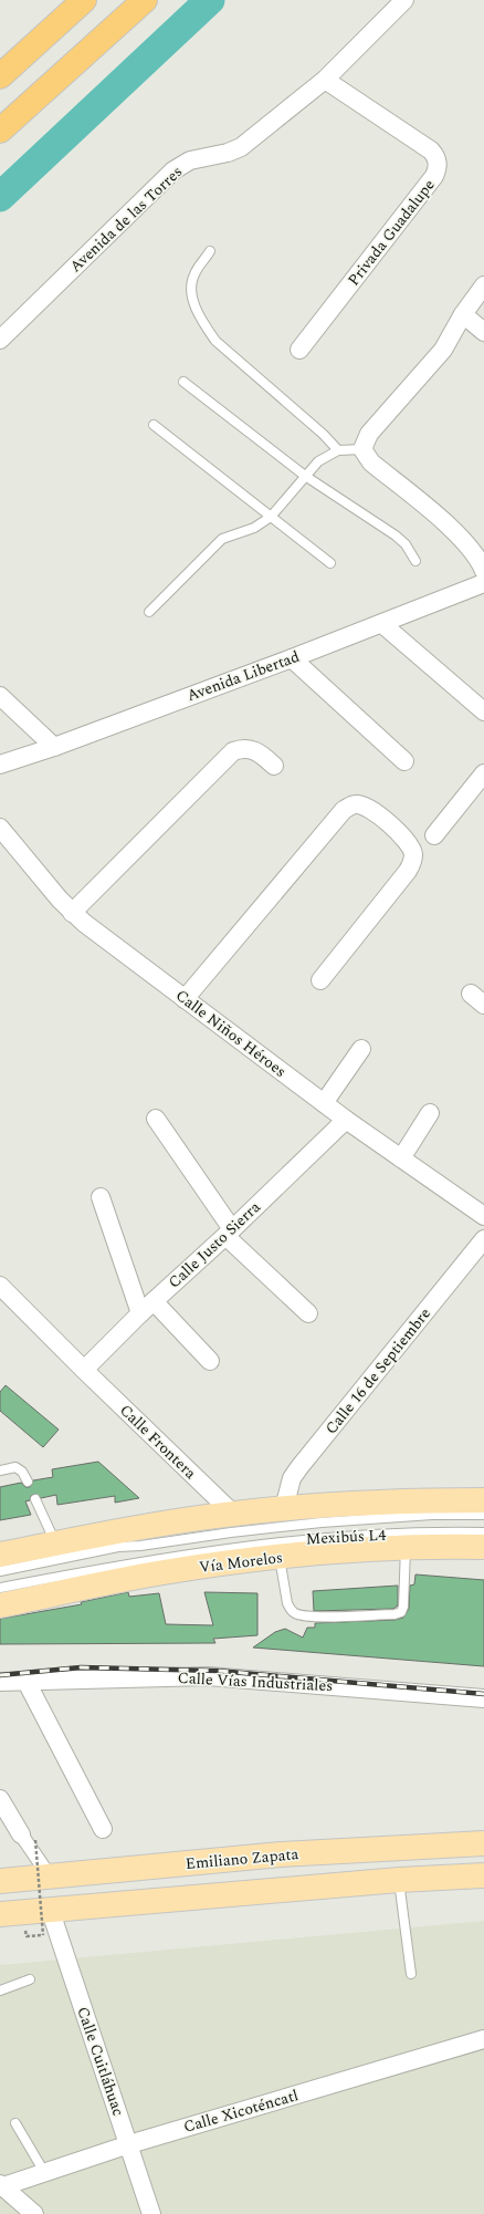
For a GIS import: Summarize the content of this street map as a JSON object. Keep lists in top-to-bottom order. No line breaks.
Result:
{"streets":{"main road":["Vía Morelos","Emiliano Zapata"],"street":["Avenida de las Torres","Privada Guadalupe","Avenida Libertad","Calle Niños Héroes","Calle Justo Sierra","Calle 16 de Septiembre","Calle Frontera","Calle Vías Industriales","Calle Cuitláhuac","Calle Xicoténcatl"],"lane":["Mexibús L4"]},"crossings":[["Avenida de las Torres","Privada Guadalupe"],["Calle Niños Héroes","Calle Justo Sierra"],["Calle Justo Sierra","Calle Frontera"],["Calle Cuitláhuac","Calle Xicoténcatl"]]}
